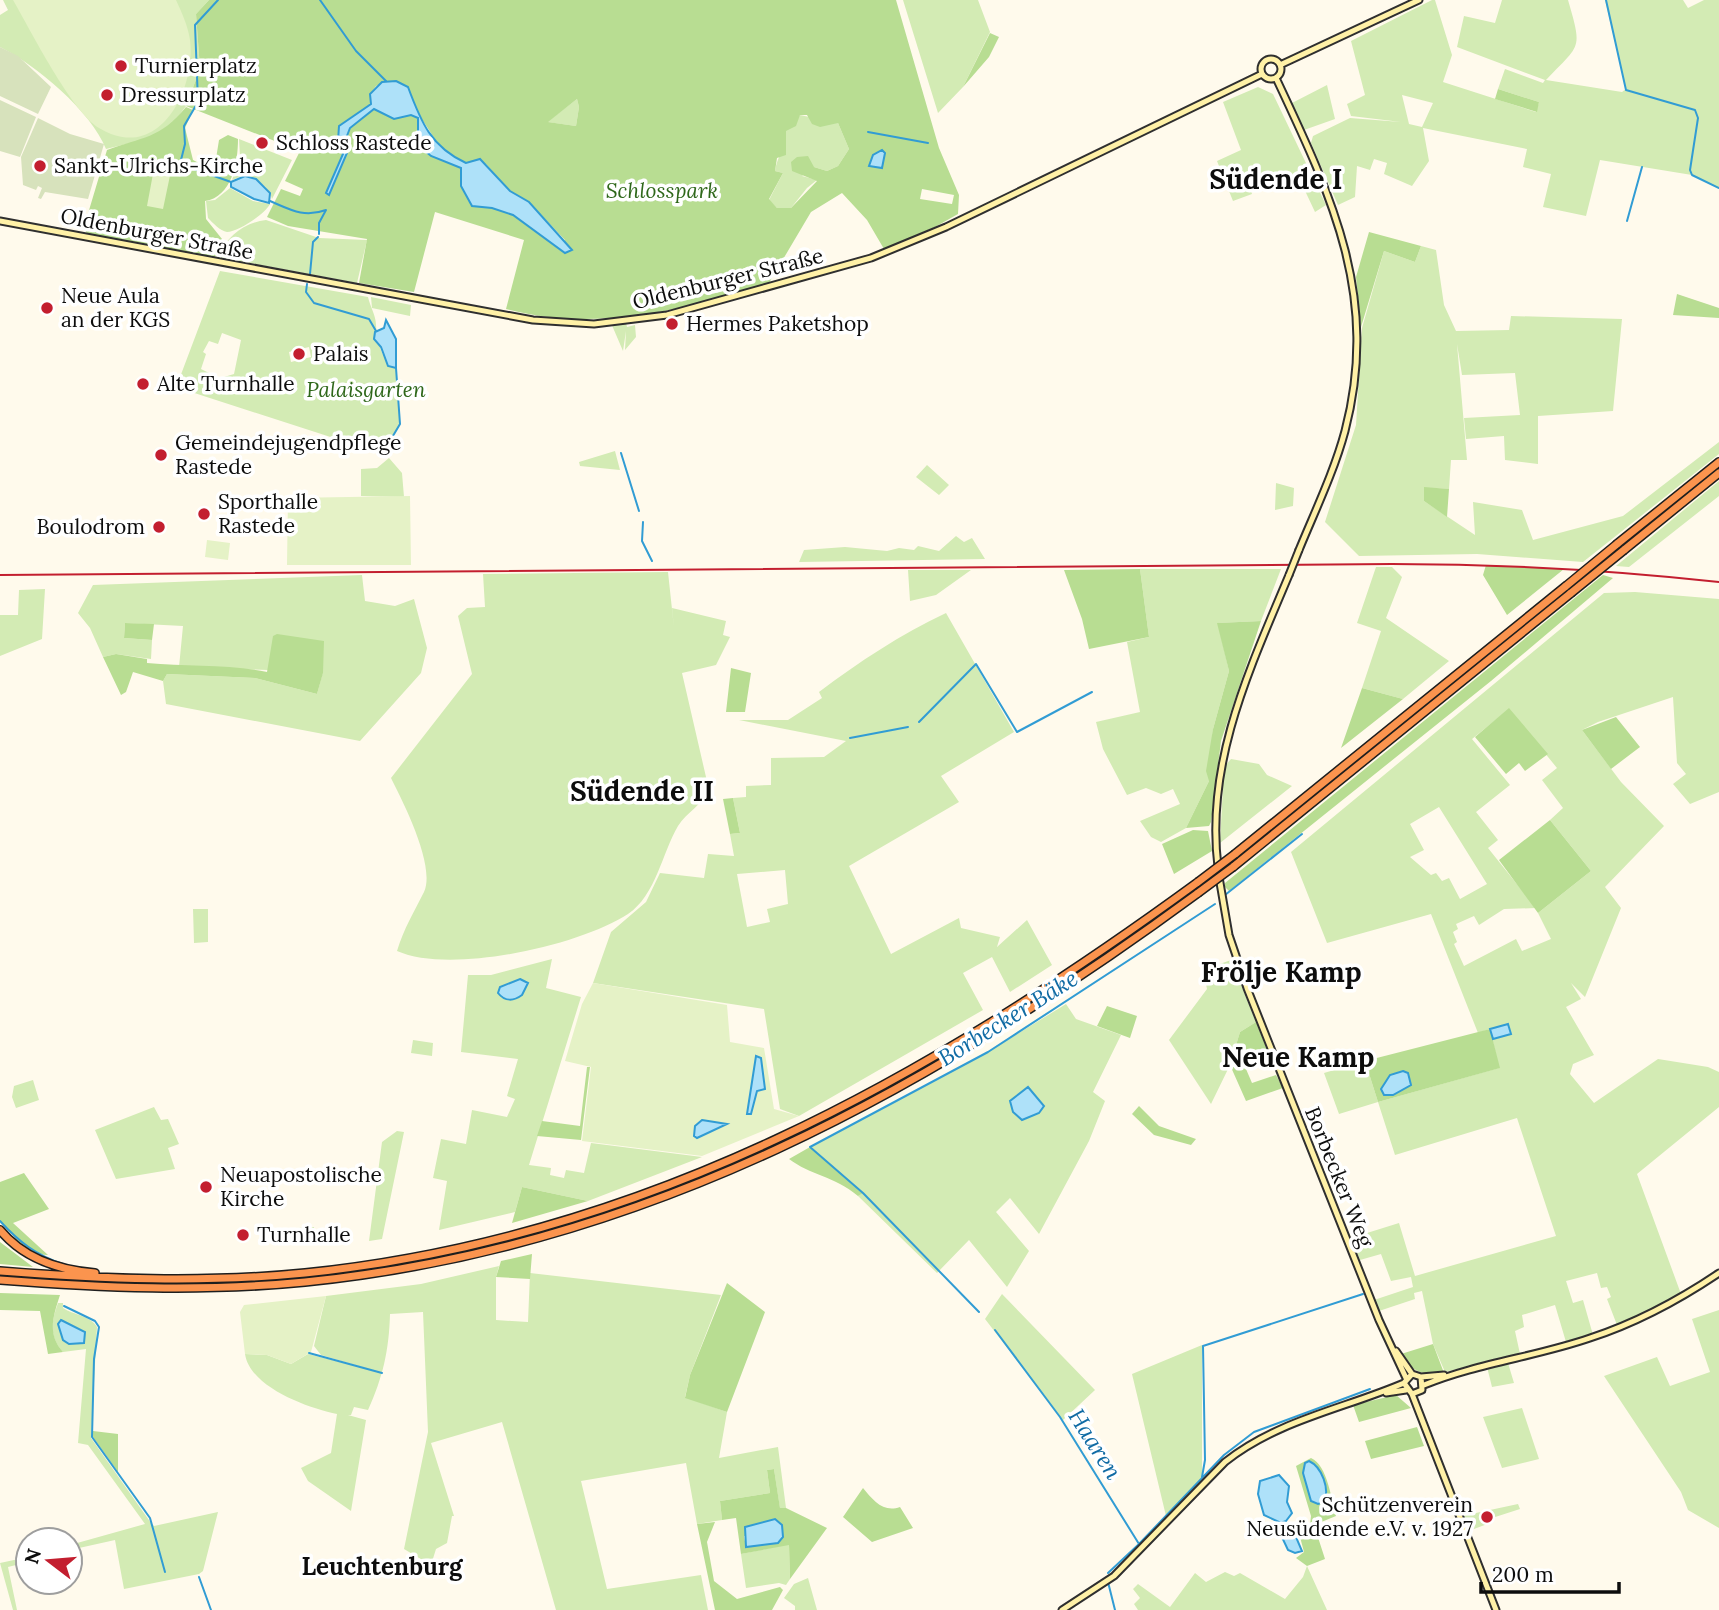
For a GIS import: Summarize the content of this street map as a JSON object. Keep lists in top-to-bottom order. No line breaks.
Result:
{"streets":{"street":["Oldenburger Straße","Borbecker Weg"]},"crossings":[["Oldenburger Straße","Borbecker Weg"]],"districts":["Südende I","Südende II","Frölje Kamp","Neue Kamp","Leuchtenburg"],"water":["Borbecker Bäke","Haaren"],"parks":["Schlosspark","Palaisgarten"],"places":["Turnierplatz","Dressurplatz","Schloss Rastede","Sankt-Ulrichs-Kirche","Neue Aula an der KGS","Hermes Paketshop","Palais","Alte Turnhalle","Gemeindejugendpflege Rastede","Sporthalle Rastede","Boulodrom","Neuapostolische Kirche","Turnhalle","Schützenverein Neusüdende e.V. v. 1927"],"scale_bar":"200 m","north":"left"}
